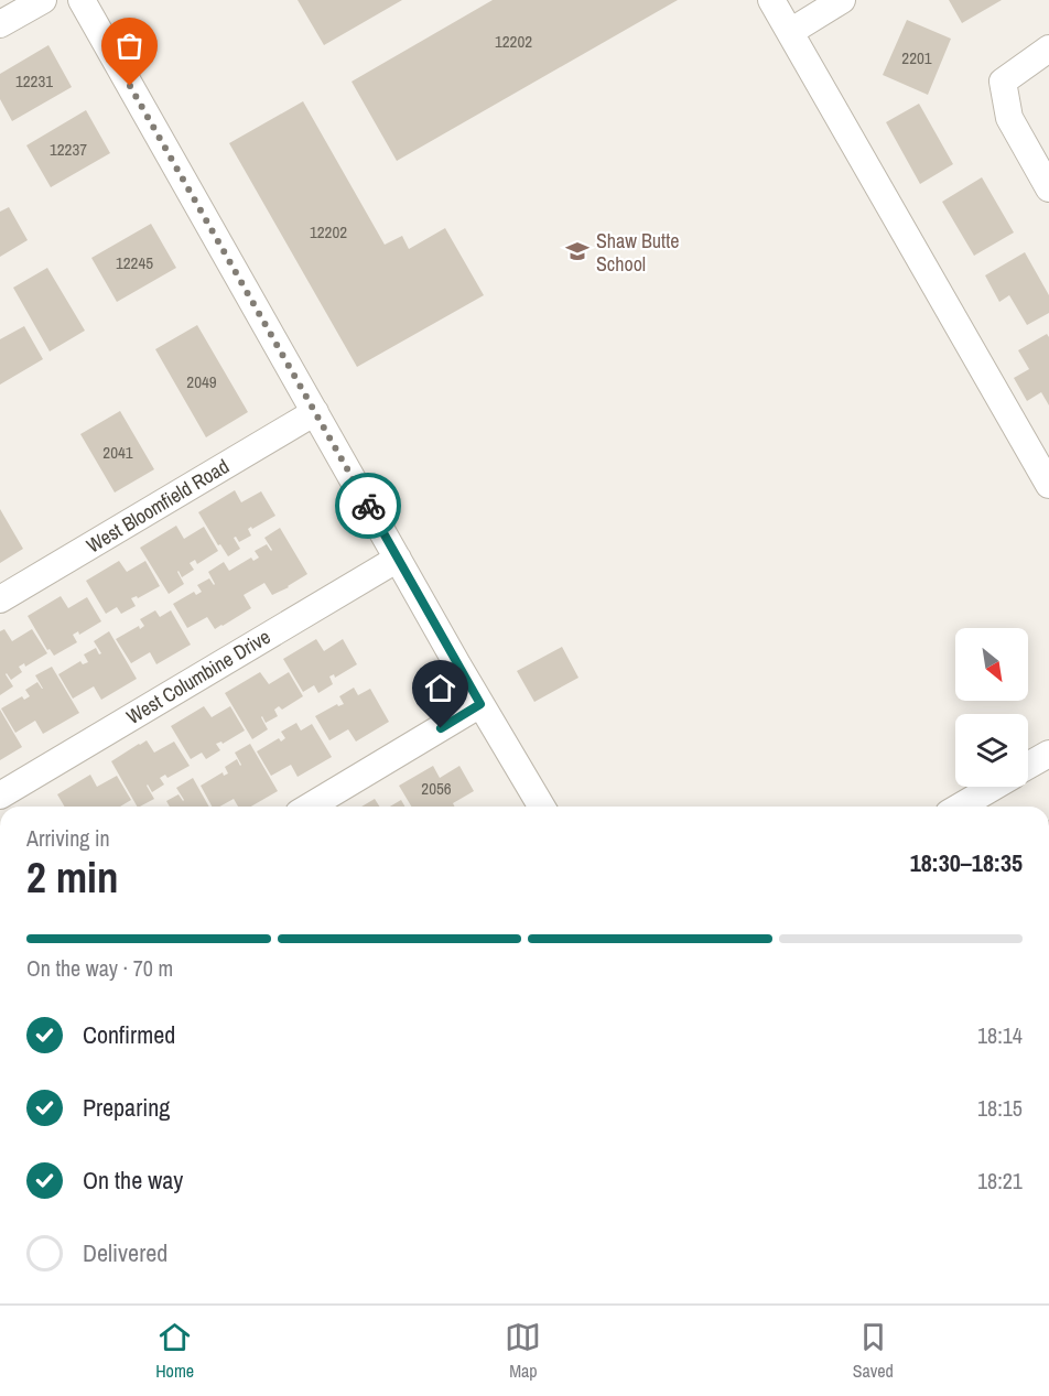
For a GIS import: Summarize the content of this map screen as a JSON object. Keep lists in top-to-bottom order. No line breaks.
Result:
{"streets":{"street":["West Bloomfield Road","West Columbine Drive"]},"places":{"school or university":["Shaw Butte School"]},"house_numbers":["12202","2201","12231","12237","12202","12245","2049","2041","2056"],"north":"bottom right","page":{"heading":["2 min","Arriving in","18:30–18:35"],"bar":"On the way · 70 m","list":[["Confirmed","18:14"],["Preparing","18:15"],["On the way","18:21"],"Delivered"],"tabs":["Home","Map","Saved"]}}
